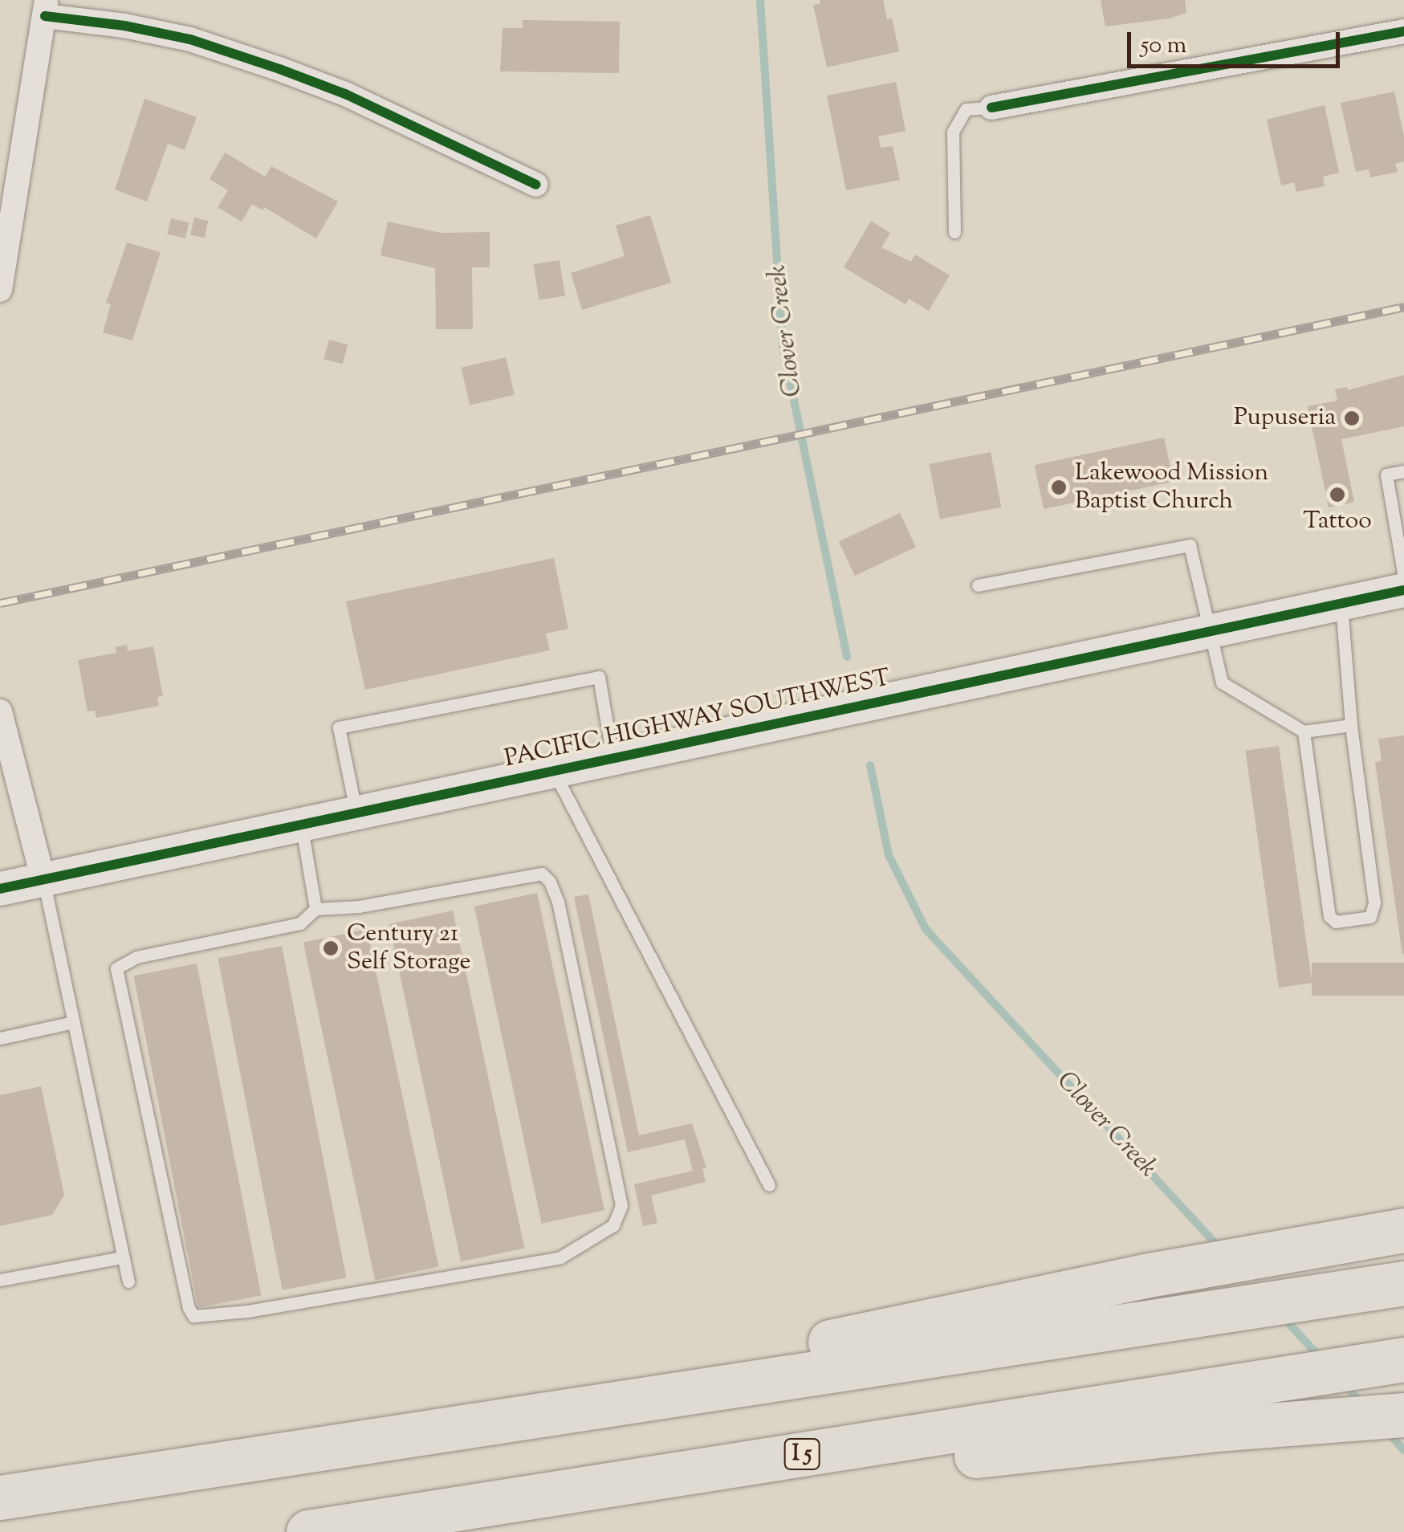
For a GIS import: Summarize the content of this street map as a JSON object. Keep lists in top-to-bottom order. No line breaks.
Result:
{"streets":{"highway":["I 5"],"street":["PACIFIC HIGHWAY SOUTHWEST"]},"water":["Clover Creek"],"places":["Pupuseria","Lakewood Mission Baptist Church","Tattoo","Century 21 Self Storage"],"scale_bar":"50 m"}
